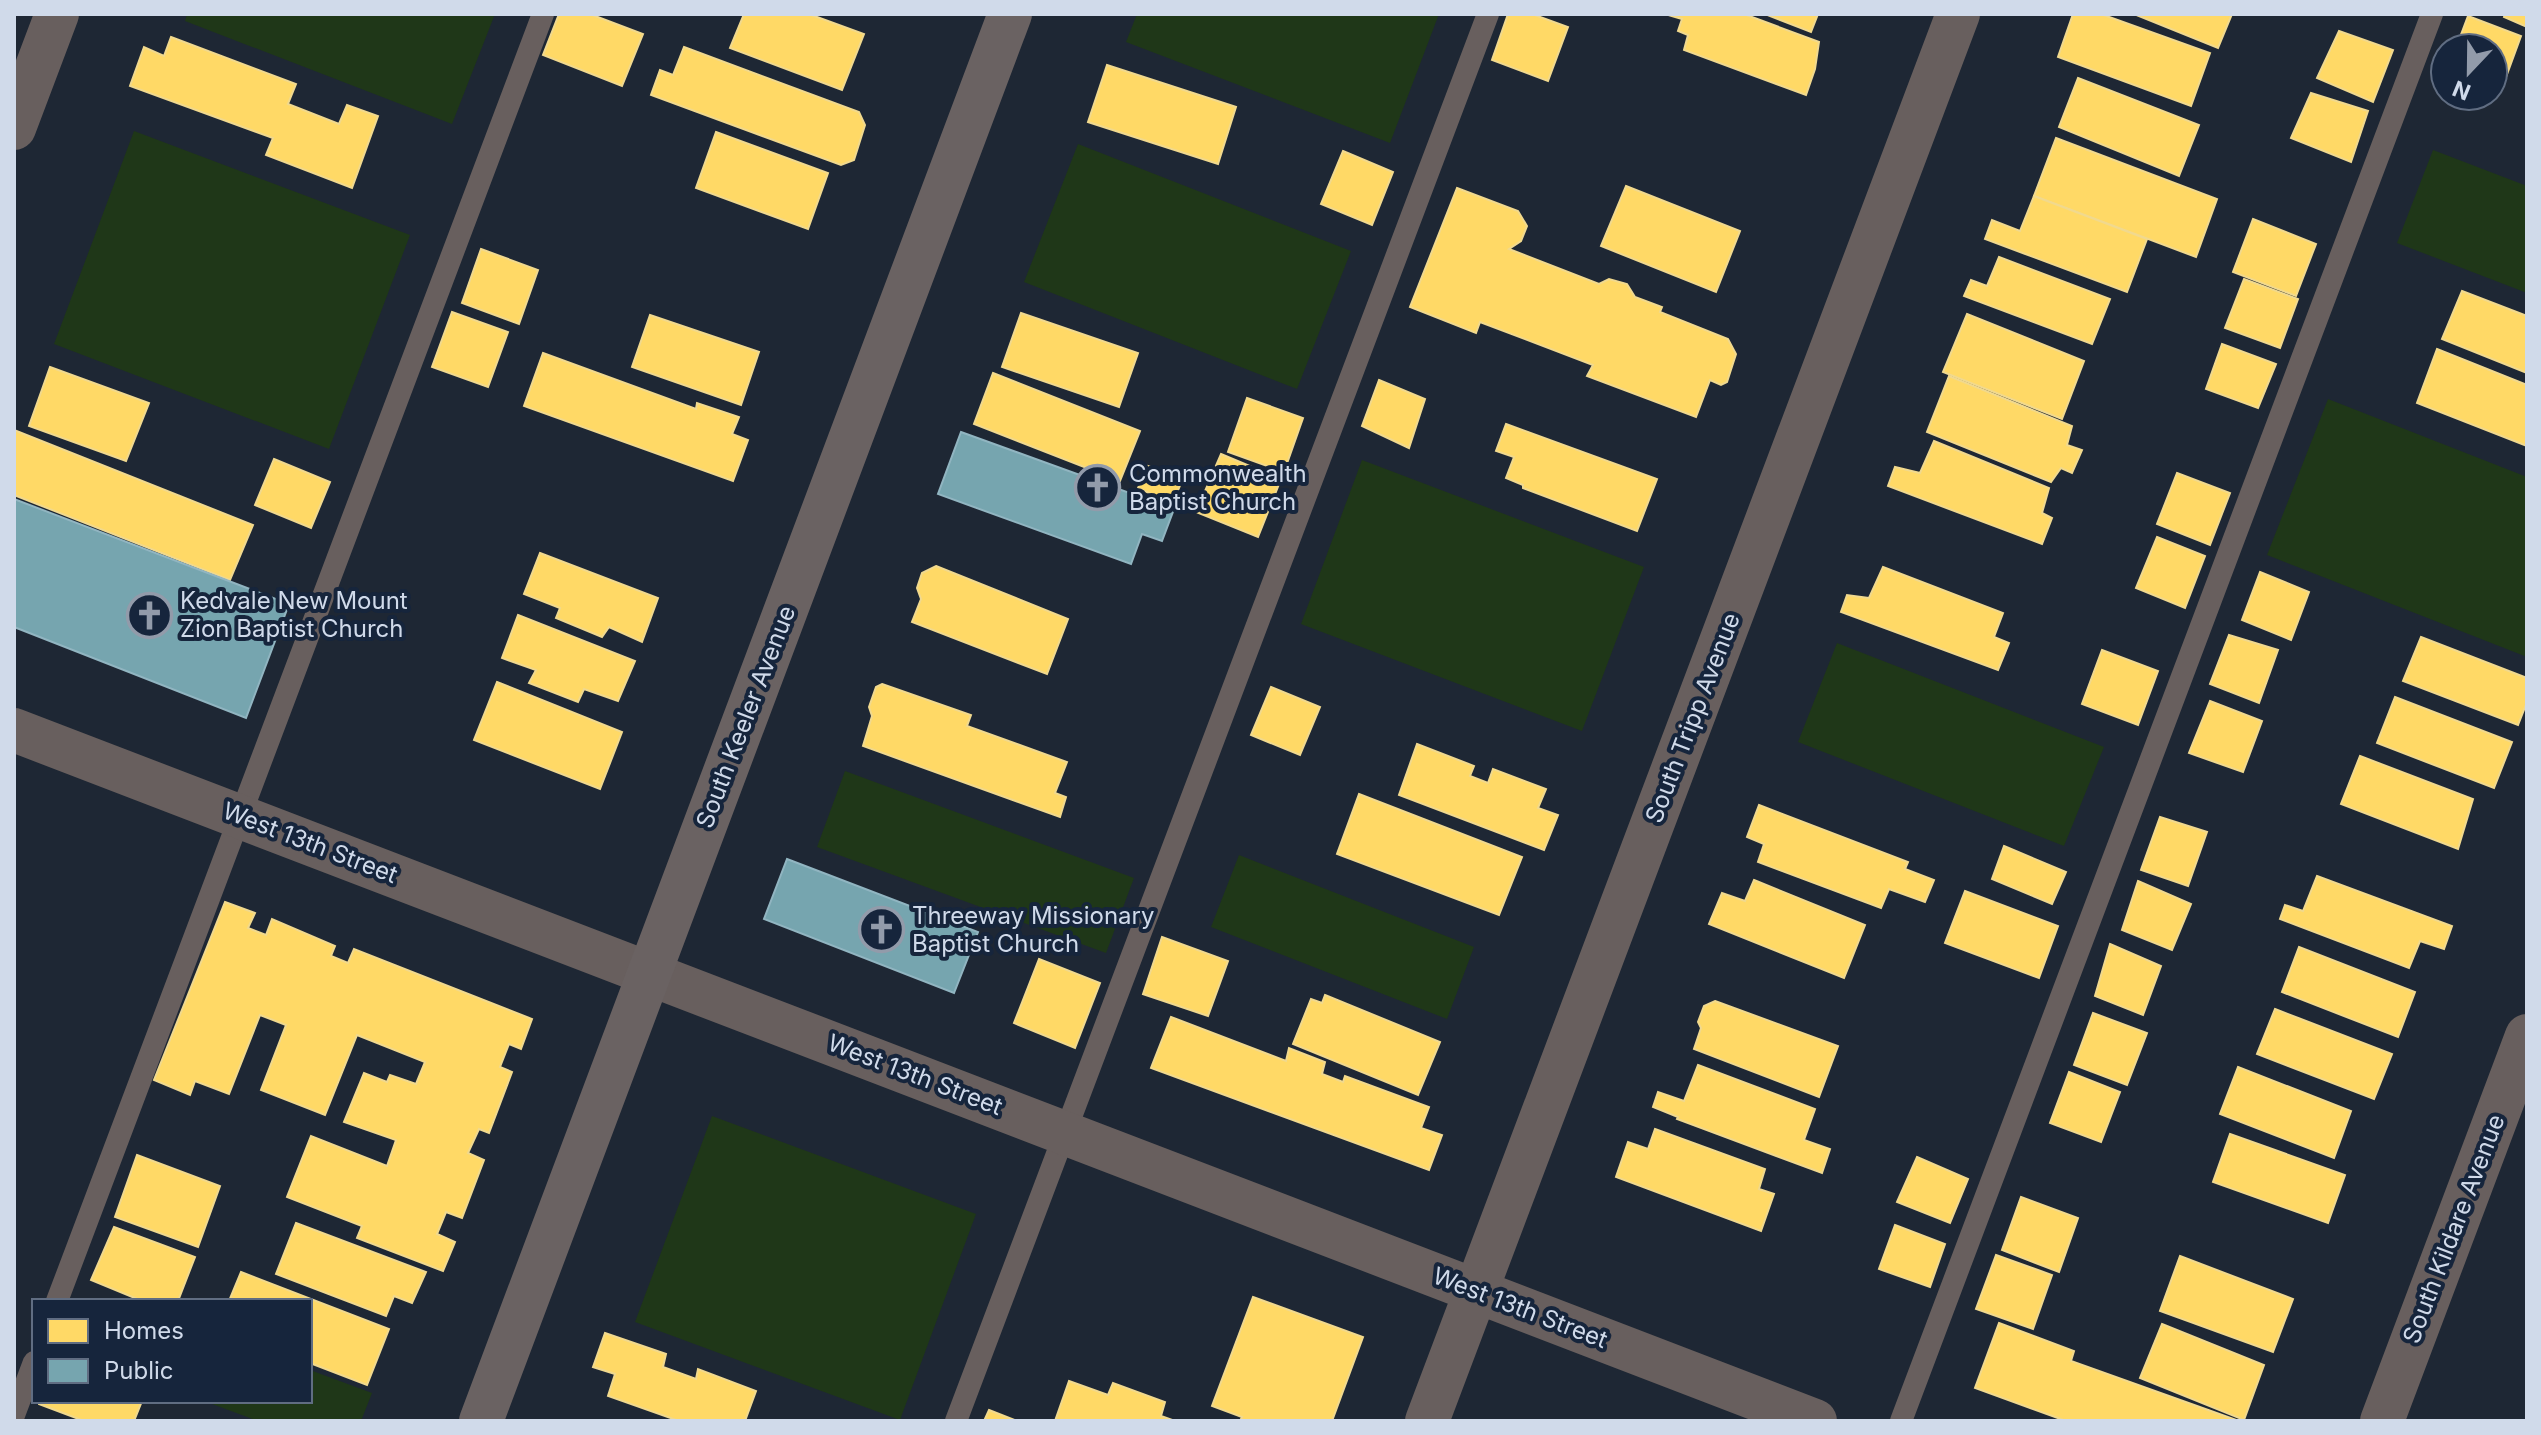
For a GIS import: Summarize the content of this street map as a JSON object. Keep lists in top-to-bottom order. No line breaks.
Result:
{"streets":{"street":["South Keeler Avenue","South Tripp Avenue","West 13th Street","South Kildare Avenue"]},"crossings":[["South Keeler Avenue","West 13th Street"],["South Tripp Avenue","West 13th Street"]],"places":{"church":["Commonwealth Baptist Church","Kedvale New Mount Zion Baptist Church","Threeway Missionary Baptist Church"]},"legend":["Homes","Public"],"north":"bottom"}
